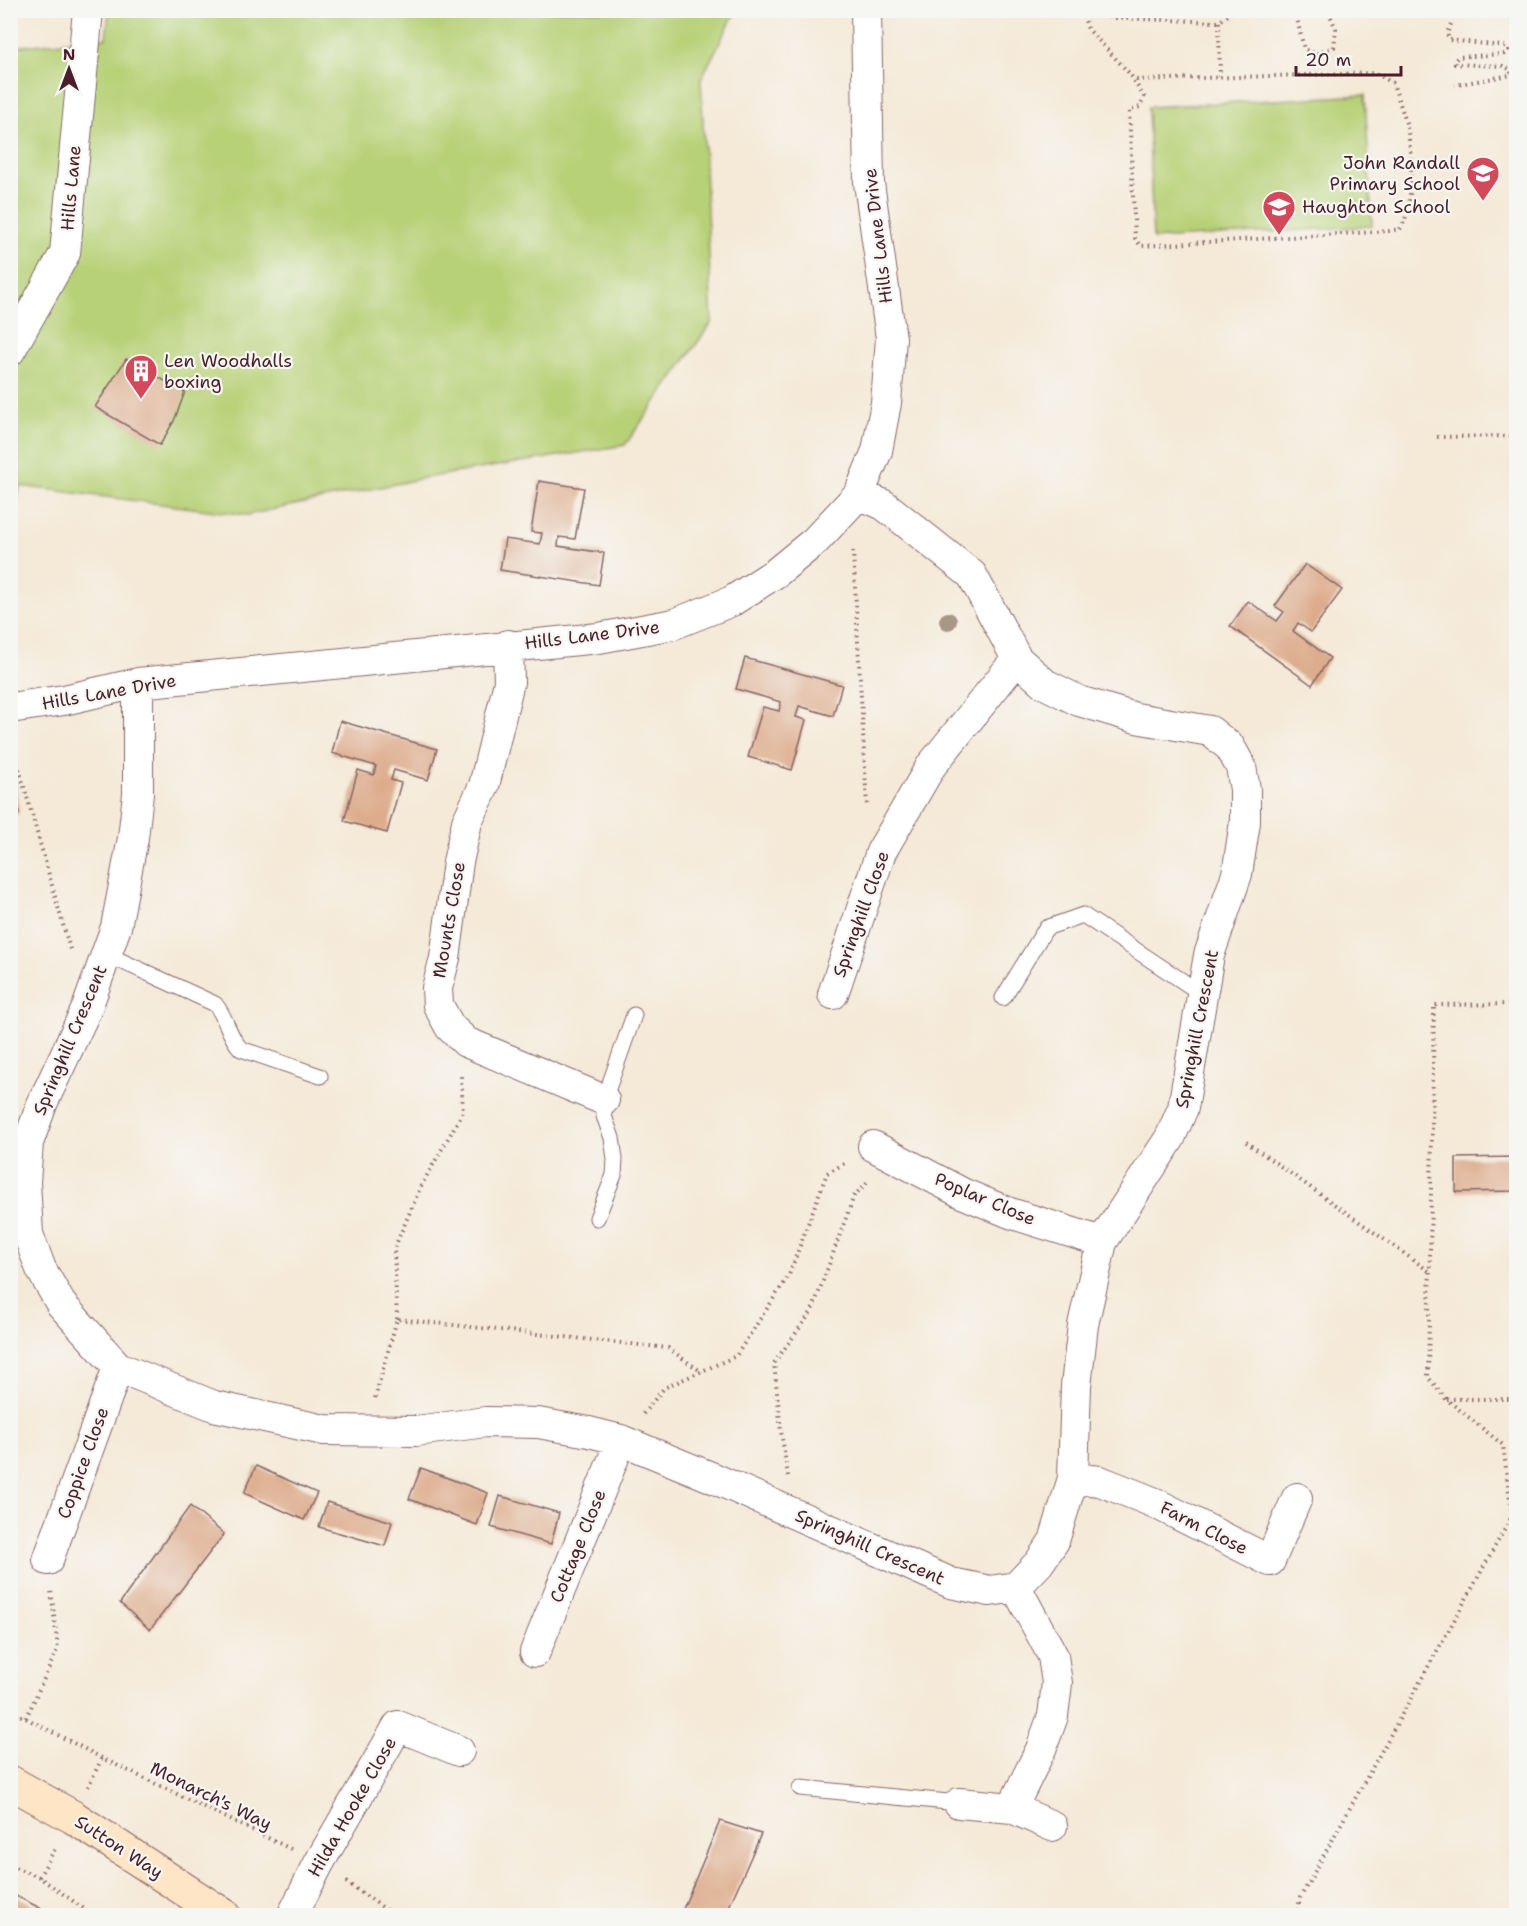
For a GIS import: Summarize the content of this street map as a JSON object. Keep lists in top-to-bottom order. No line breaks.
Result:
{"streets":{"street":["Hills Lane","Hills Lane Drive","Springhill Close","Mounts Close","Springhill Crescent","Poplar Close","Coppice Close","Farm Close","Cottage Close","Hilda Hooke Close","Sutton Way"],"path":["Monarch's Way"]},"crossings":[["Hills Lane Drive","Mounts Close"],["Hills Lane Drive","Springhill Crescent"],["Springhill Close","Springhill Crescent"],["Springhill Crescent","Poplar Close"],["Springhill Crescent","Coppice Close"],["Springhill Crescent","Farm Close"],["Springhill Crescent","Cottage Close"],["Monarch's Way","Hilda Hooke Close"]],"places":{"school or university":["John Randall Primary School","Haughton School"],"building":["Len Woodhalls boxing"]},"scale_bar":"20 m","north":"top"}
